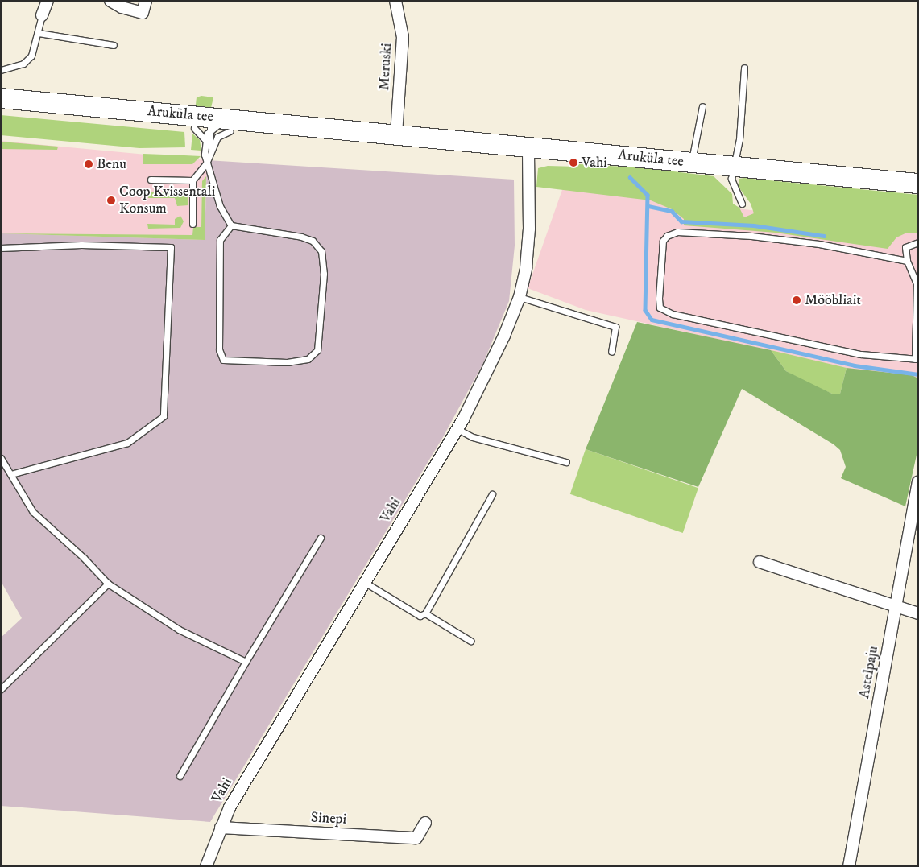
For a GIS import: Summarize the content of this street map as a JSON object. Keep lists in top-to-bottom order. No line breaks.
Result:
{"streets":{"highway":["Aruküla tee"],"street":["Meruski","Vahi","Astelpaju","Sinepi"]},"crossings":[["Meruski","Aruküla tee"],["Aruküla tee","Vahi"],["Vahi","Sinepi"]],"places":["Vahi","Benu","Coop Kvissentali Konsum","Mööbliait"]}
